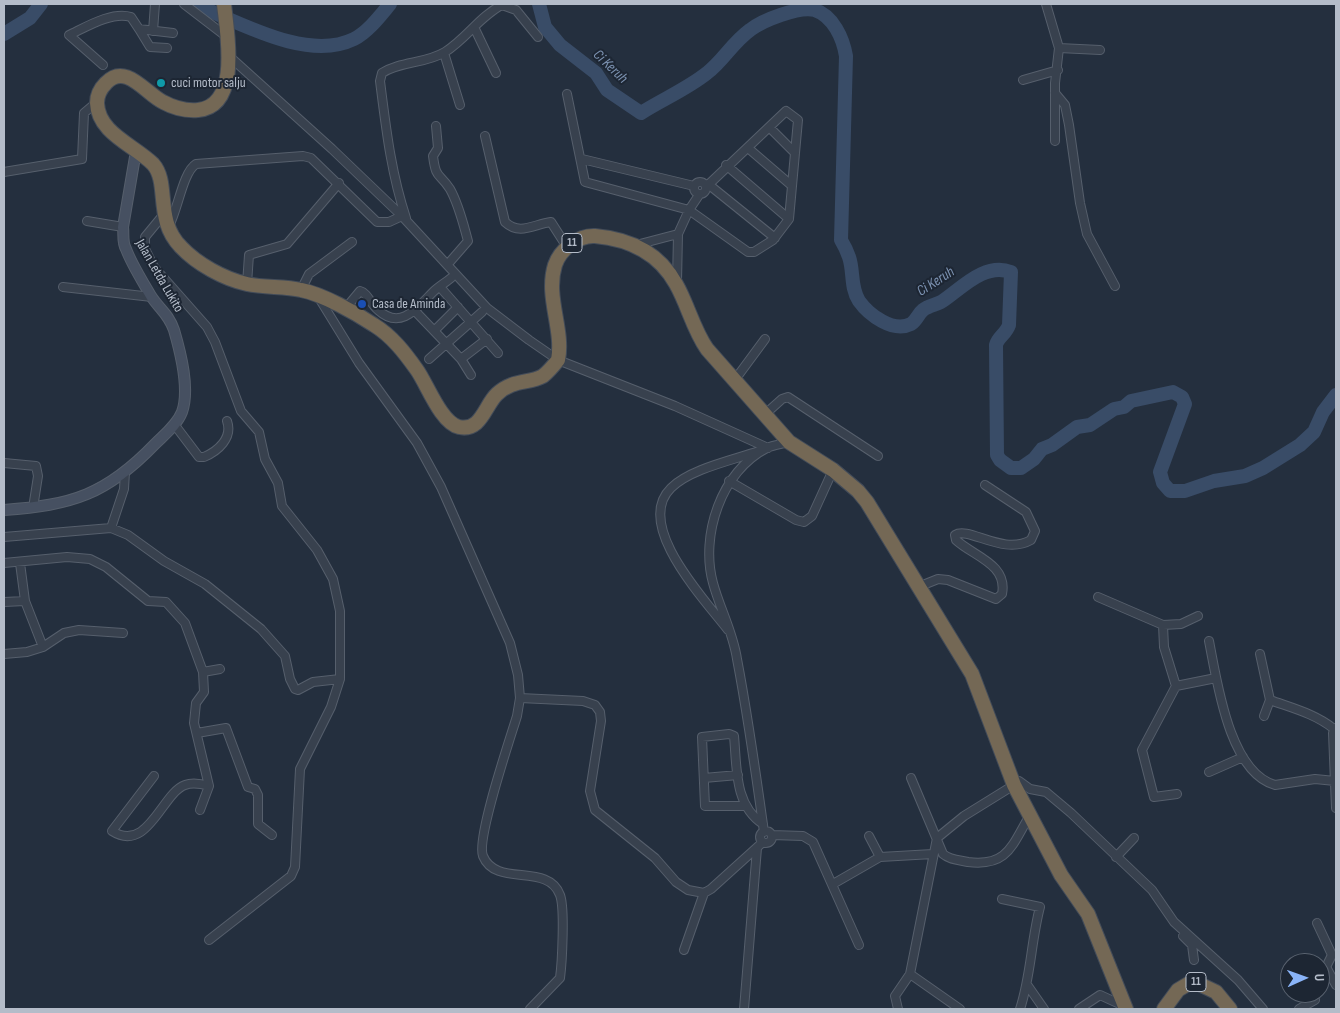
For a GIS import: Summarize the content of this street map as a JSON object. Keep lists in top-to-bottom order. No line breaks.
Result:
{"streets":{"highway":["11"],"street":["Jalan Letda Lukito"]},"water":["Ci Keruh"],"places":["cuci motor salju","Casa de Aminda"],"north":"right"}
